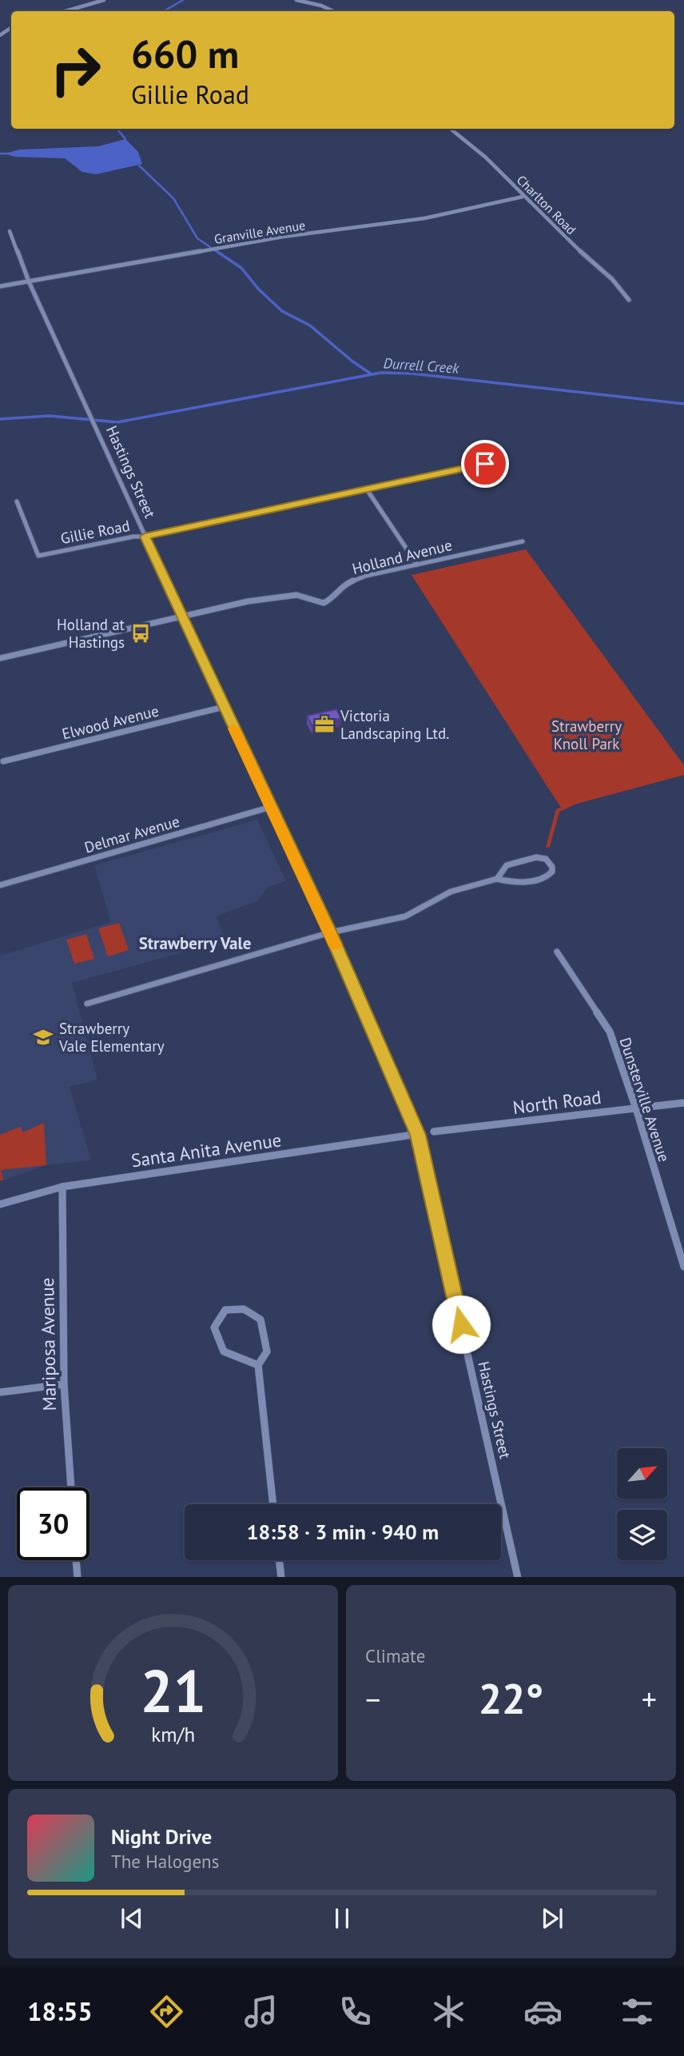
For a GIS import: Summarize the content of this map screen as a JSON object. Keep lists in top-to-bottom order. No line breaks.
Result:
{"streets":{"street":["Charlton Road","Granville Avenue","Hastings Street","Gillie Road","Holland Avenue","Elwood Avenue","Delmar Avenue","Dunsterville Avenue","North Road","Santa Anita Avenue","Mariposa Avenue"]},"crossings":[["Charlton Road","Granville Avenue"],["Granville Avenue","Hastings Street"],["Hastings Street","Gillie Road"],["Hastings Street","Holland Avenue"],["Hastings Street","Elwood Avenue"],["Hastings Street","Delmar Avenue"],["Hastings Street","Santa Anita Avenue"],["Dunsterville Avenue","North Road"],["Santa Anita Avenue","Mariposa Avenue"]],"districts":["Strawberry Vale"],"water":["Durrell Creek"],"parks":["Strawberry Knoll Park"],"places":{"bus stop":["Holland at Hastings"],"office":["Victoria Landscaping Ltd."],"school or university":["Strawberry Vale Elementary"]},"north":"top right","page":{"turn":["660 m","Gillie Road"],"limit":"30","trip":"18:58 · 3 min · 940 m","tile":"Climate","heat":["−","22°","+"],"song":["Night Drive","The Halogens"],"tabs":"18:55","gauge":["21","km/h"]}}
